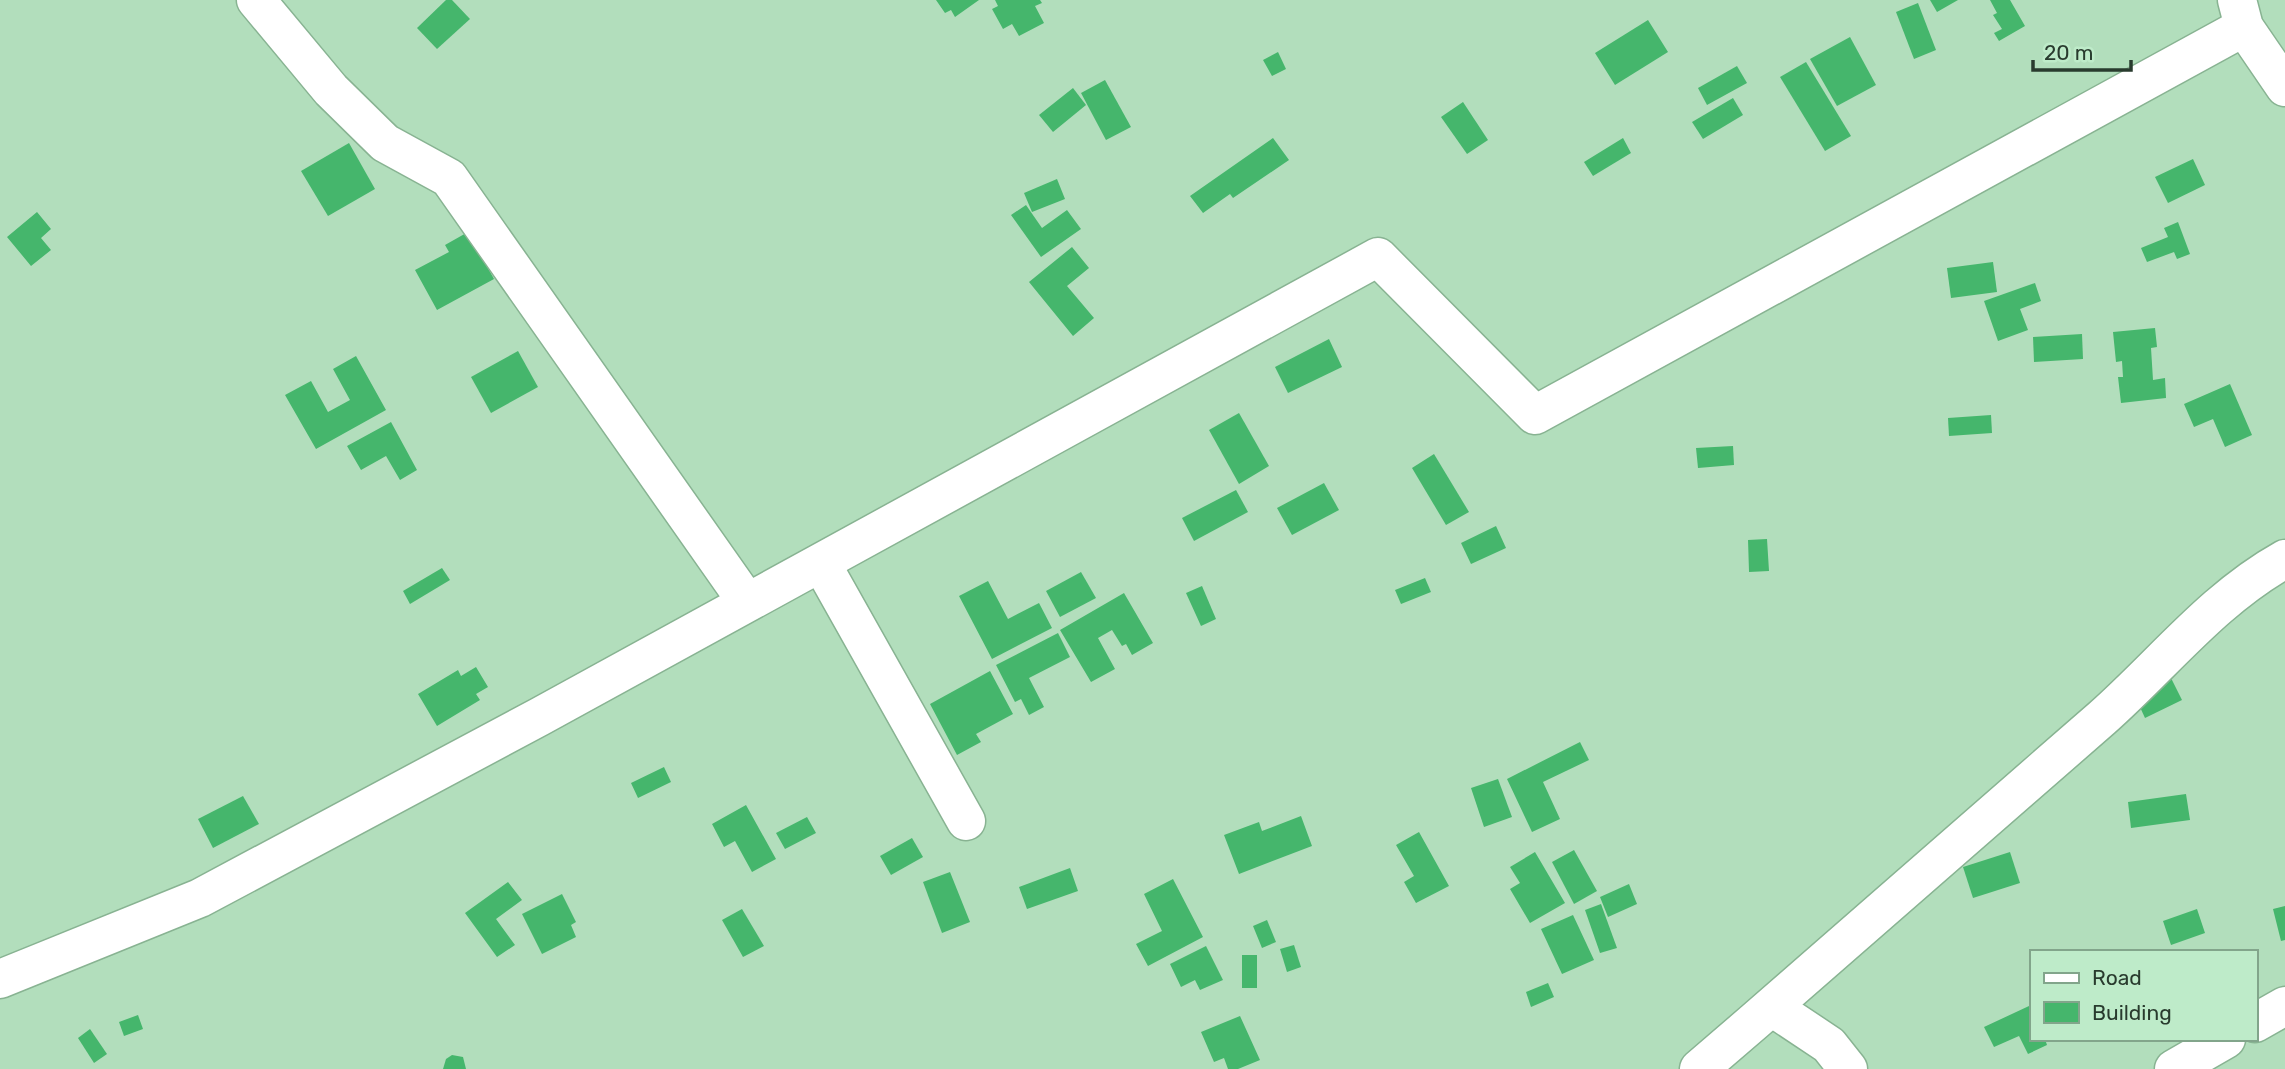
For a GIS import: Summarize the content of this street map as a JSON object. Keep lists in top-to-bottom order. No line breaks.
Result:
{"legend":["Road","Building"],"scale_bar":"20 m"}
